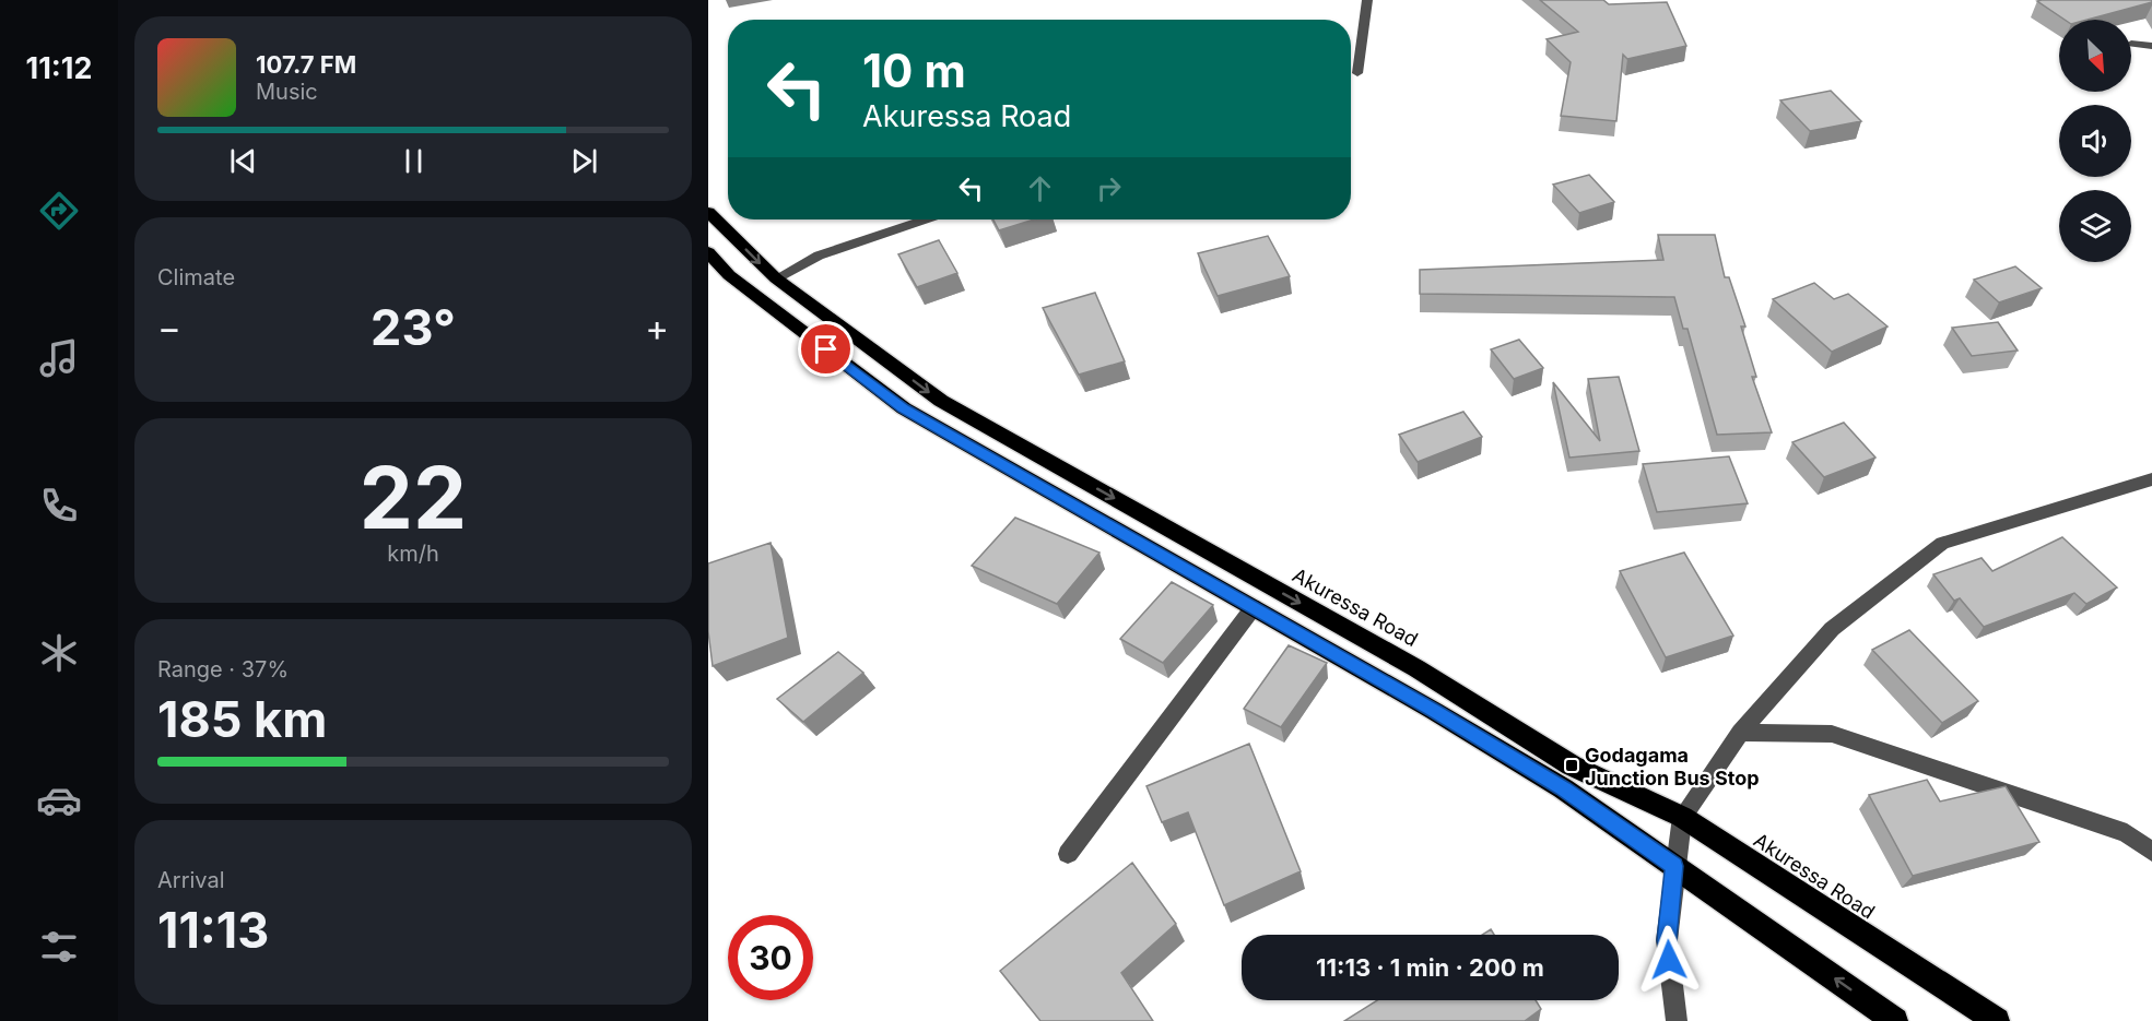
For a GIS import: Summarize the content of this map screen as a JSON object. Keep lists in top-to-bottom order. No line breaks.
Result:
{"streets":{"highway":["Akuressa Road"]},"places":{"transit":["Godagama Junction Bus Stop"]},"north":"bottom right","page":{"tabs":"11:12","turn":["10 m","Akuressa Road"],"song":["107.7 FM","Music"],"tile":["Climate",["22","km/h"],["Range · 37%","185 km"],["Arrival","11:13"]],"heat":["−","23°","+"],"limit":"30","trip":"11:13 · 1 min · 200 m"}}
